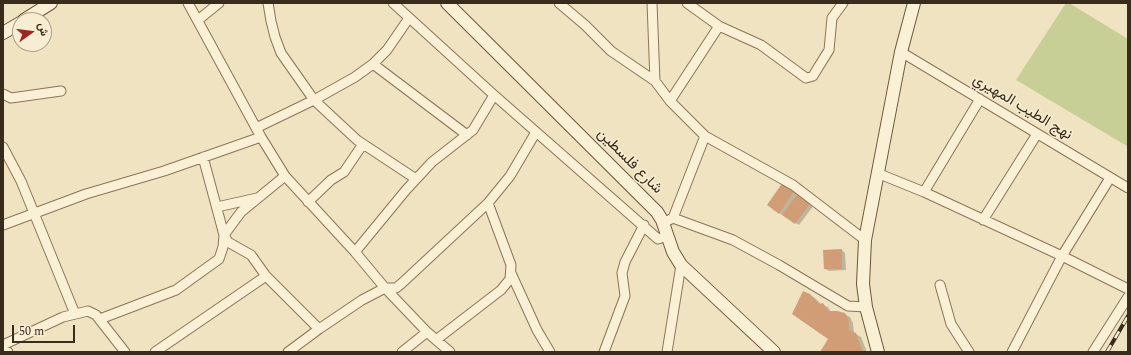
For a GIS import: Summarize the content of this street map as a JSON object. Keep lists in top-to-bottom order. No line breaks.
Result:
{"streets":{"street":["نهج الطيب المهيري","شارع فلسطين"]},"scale_bar":"50 m","north":"right"}
